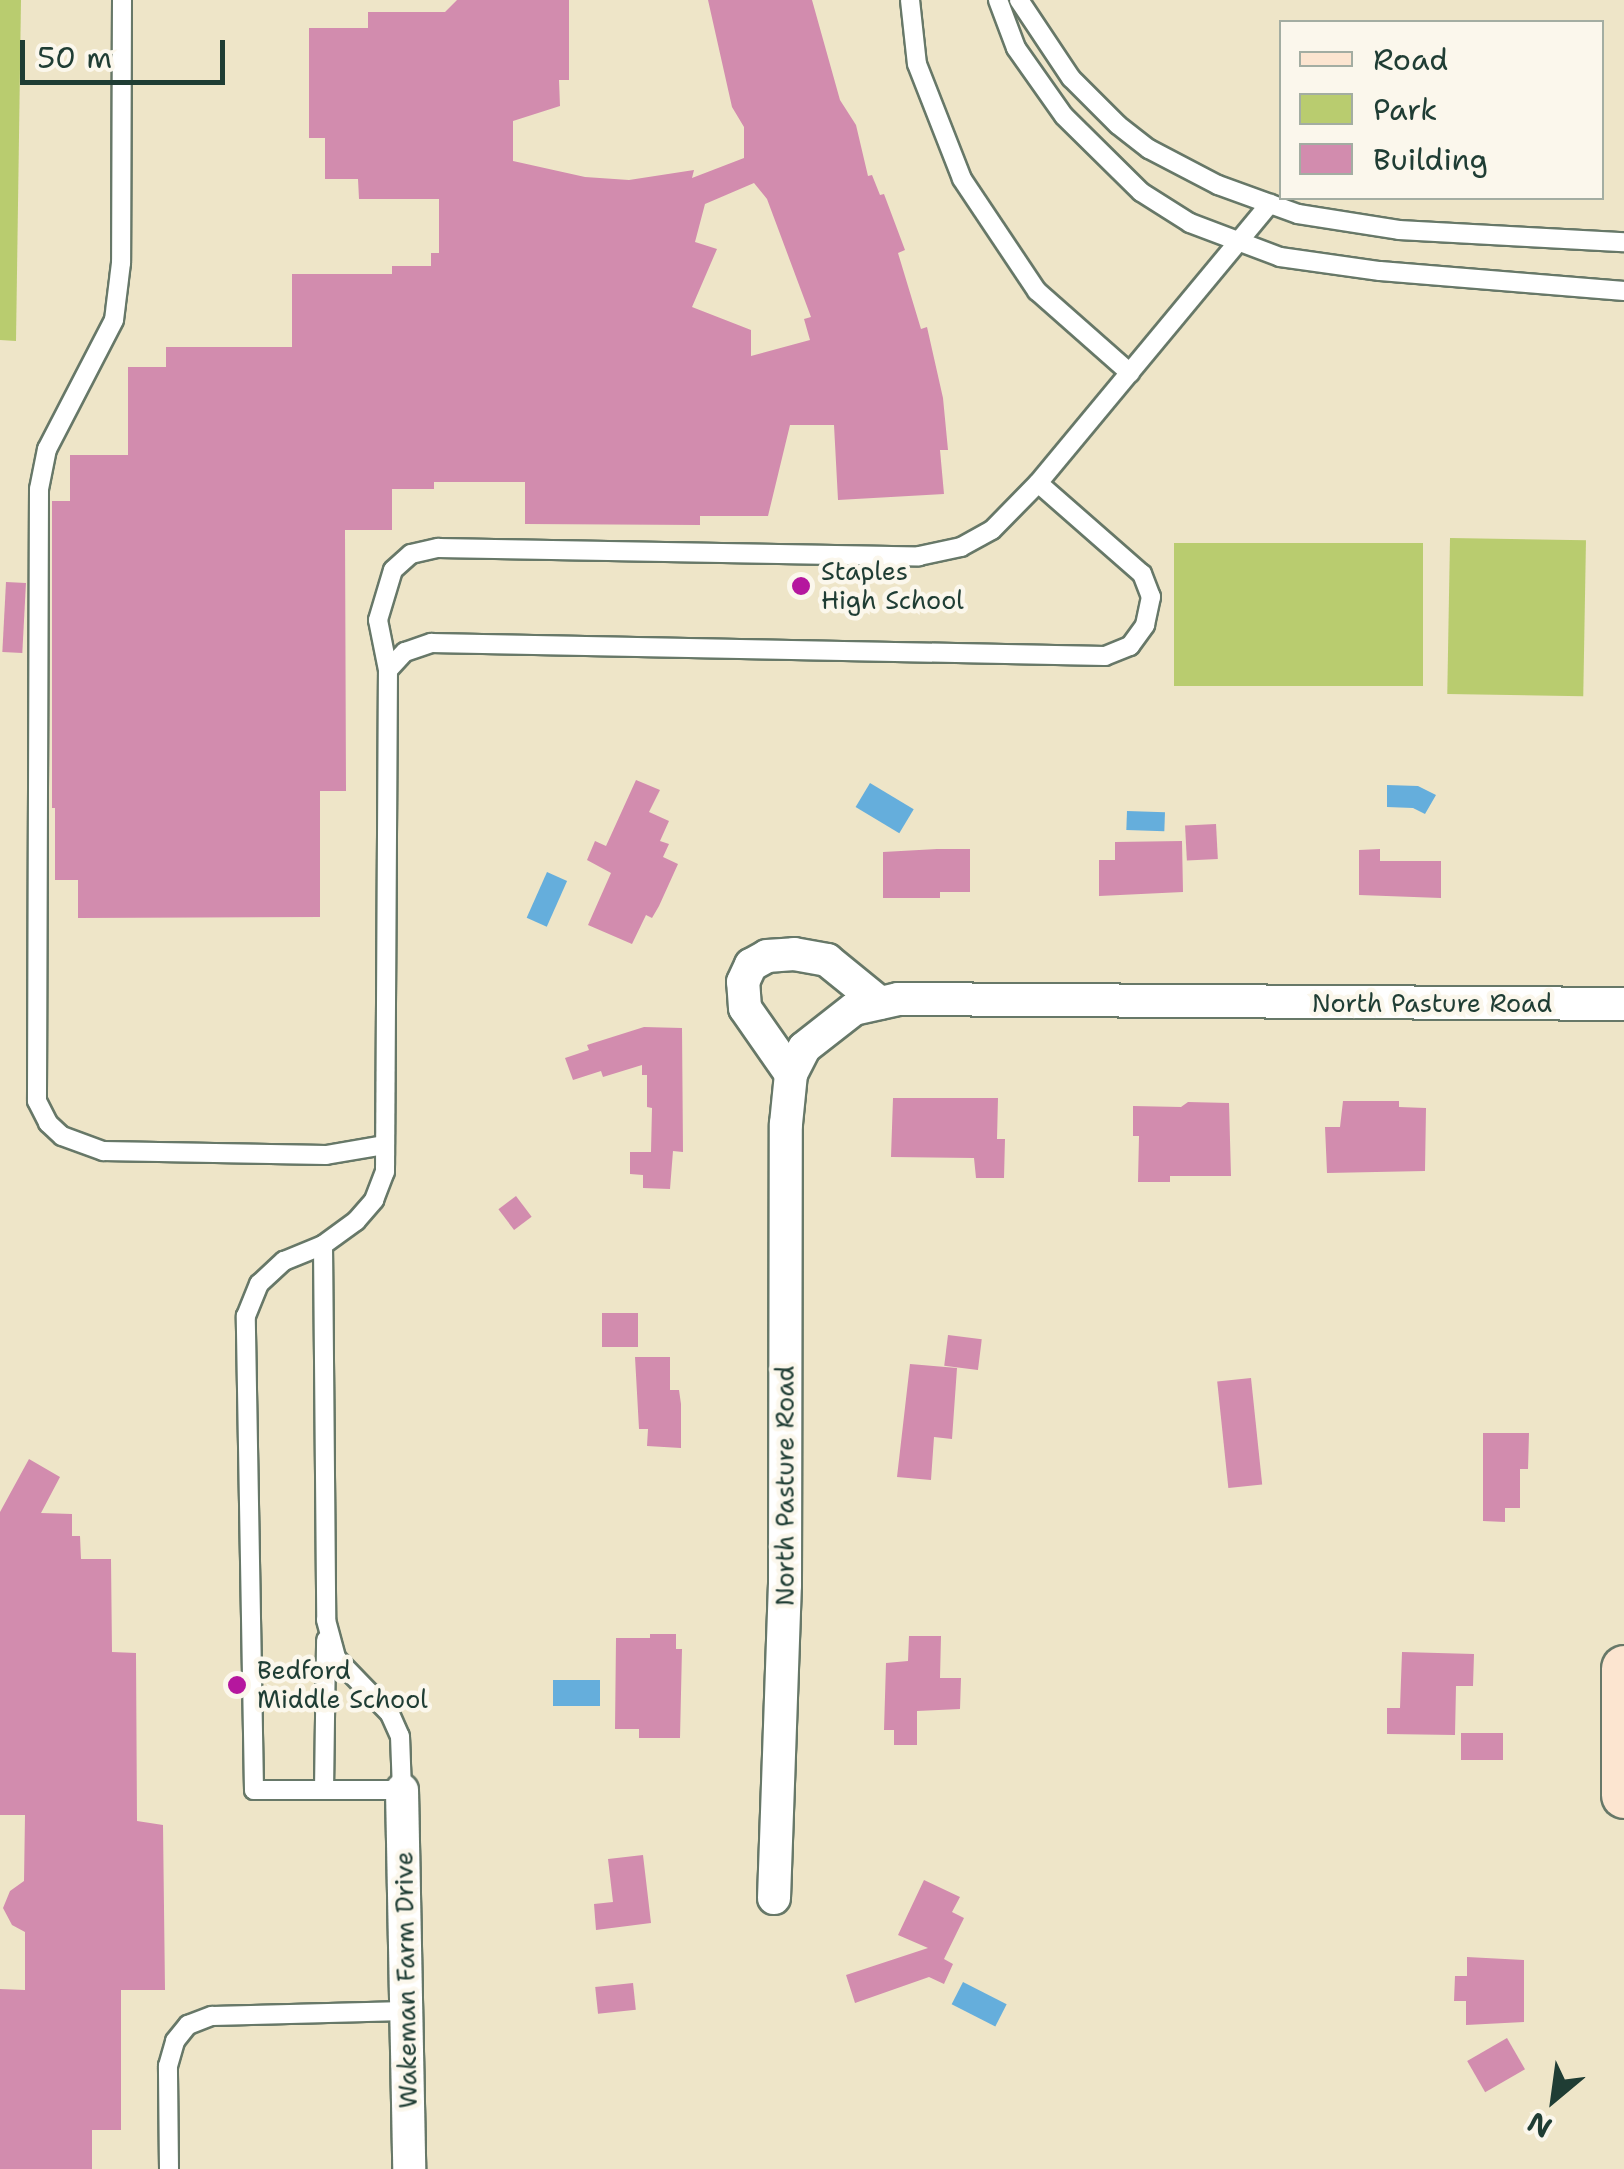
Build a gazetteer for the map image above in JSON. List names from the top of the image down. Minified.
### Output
{"streets":{"street":["North Pasture Road","Wakeman Farm Drive"]},"places":["Staples High School","Bedford Middle School"],"legend":["Road","Park","Building"],"scale_bar":"50 m","north":"bottom left"}
